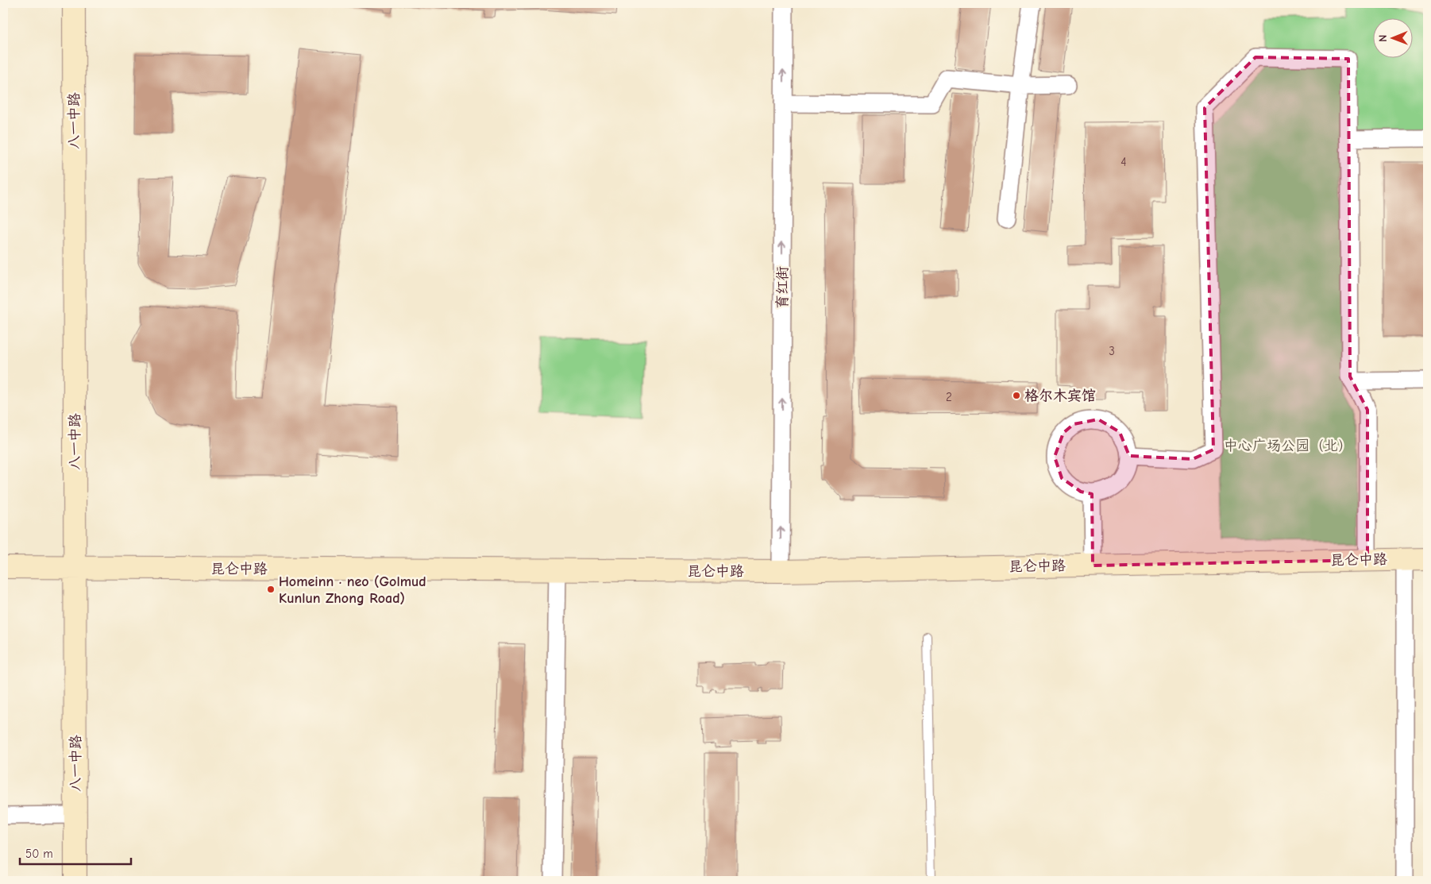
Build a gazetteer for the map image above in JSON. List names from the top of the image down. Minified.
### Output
{"streets":{"main road":["八一中路","昆仑中路"],"street":["育红街"]},"crossings":[["八一中路","昆仑中路"],["育红街","昆仑中路"]],"one_way":["育红街"],"parks":["中心广场公园（北）"],"places":["格尔木宾馆","Homeinn · neo (Golmud Kunlun Zhong Road)"],"house_numbers":["4","3","2"],"scale_bar":"50 m","north":"left"}
